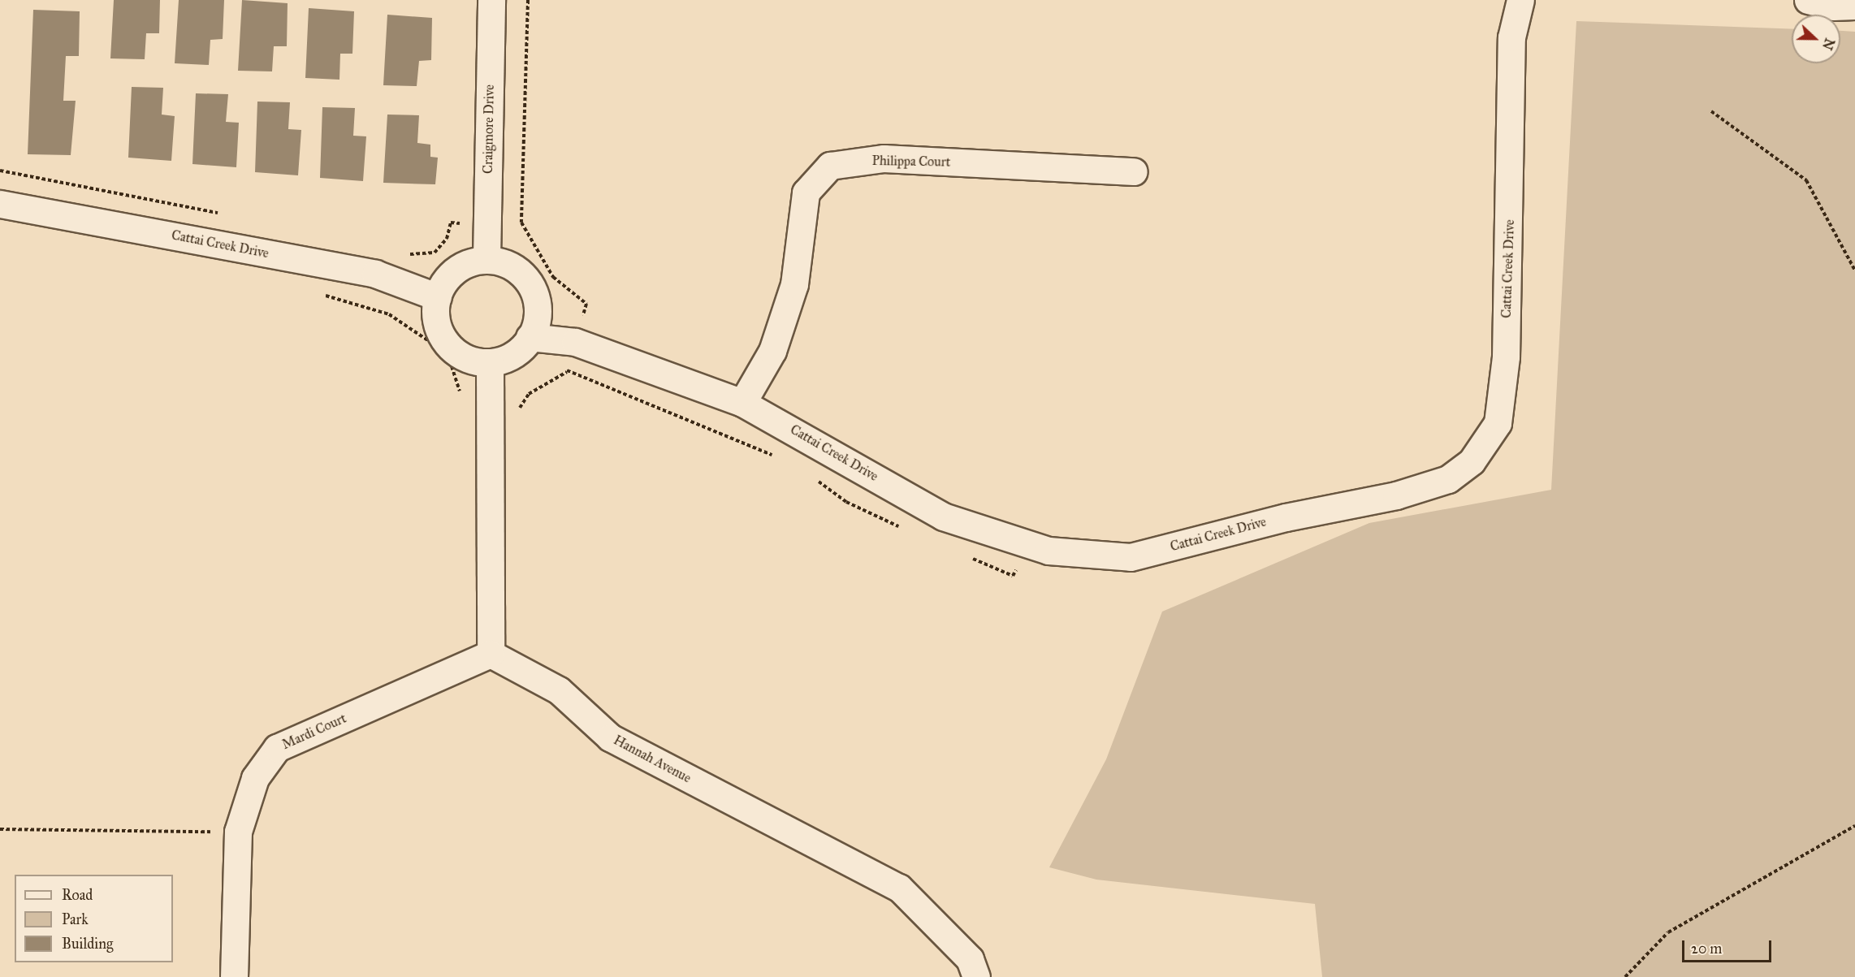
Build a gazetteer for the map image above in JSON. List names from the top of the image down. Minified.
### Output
{"streets":{"street":["Craigmore Drive","Philippa Court","Cattai Creek Drive","Mardi Court","Hannah Avenue"]},"crossings":[["Craigmore Drive","Cattai Creek Drive"],["Philippa Court","Cattai Creek Drive"],["Mardi Court","Hannah Avenue"]],"legend":["Road","Park","Building"],"scale_bar":"20 m","north":"right"}
